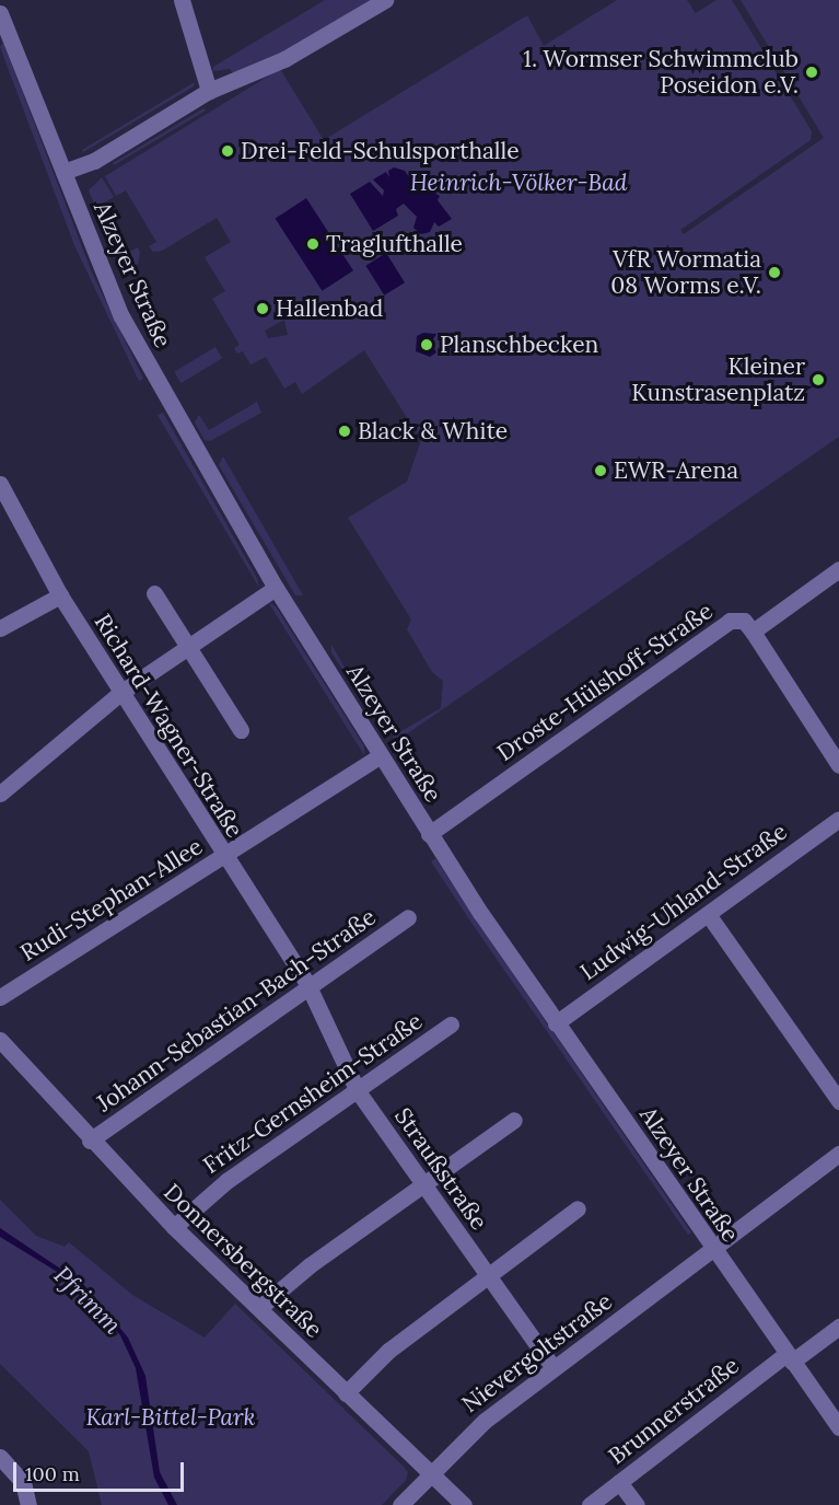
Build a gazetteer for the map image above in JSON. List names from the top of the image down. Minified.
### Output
{"streets":{"street":["Alzeyer Straße","Droste-Hülshoff-Straße","Richard-Wagner-Straße","Rudi-Stephan-Allee","Ludwig-Uhland-Straße","Johann-Sebastian-Bach-Straße","Fritz-Gernsheim-Straße","Straußstraße","Donnersbergstraße","Nievergoltstraße","Brunnerstraße"]},"crossings":[["Alzeyer Straße","Droste-Hülshoff-Straße"],["Alzeyer Straße","Rudi-Stephan-Allee"],["Alzeyer Straße","Ludwig-Uhland-Straße"],["Alzeyer Straße","Nievergoltstraße"],["Alzeyer Straße","Brunnerstraße"],["Richard-Wagner-Straße","Rudi-Stephan-Allee"],["Richard-Wagner-Straße","Johann-Sebastian-Bach-Straße"],["Richard-Wagner-Straße","Straußstraße"],["Johann-Sebastian-Bach-Straße","Straußstraße"],["Johann-Sebastian-Bach-Straße","Donnersbergstraße"],["Fritz-Gernsheim-Straße","Straußstraße"],["Fritz-Gernsheim-Straße","Donnersbergstraße"],["Straußstraße","Nievergoltstraße"],["Donnersbergstraße","Nievergoltstraße"]],"water":["Pfrimm"],"parks":["Heinrich-Völker-Bad","Karl-Bittel-Park"],"places":["1. Wormser Schwimmclub Poseidon e.V.","Drei-Feld-Schulsporthalle","Traglufthalle","VfR Wormatia 08 Worms e.V.","Hallenbad","Planschbecken","Kleiner Kunstrasenplatz","Black & White","EWR-Arena"],"scale_bar":"100 m"}
